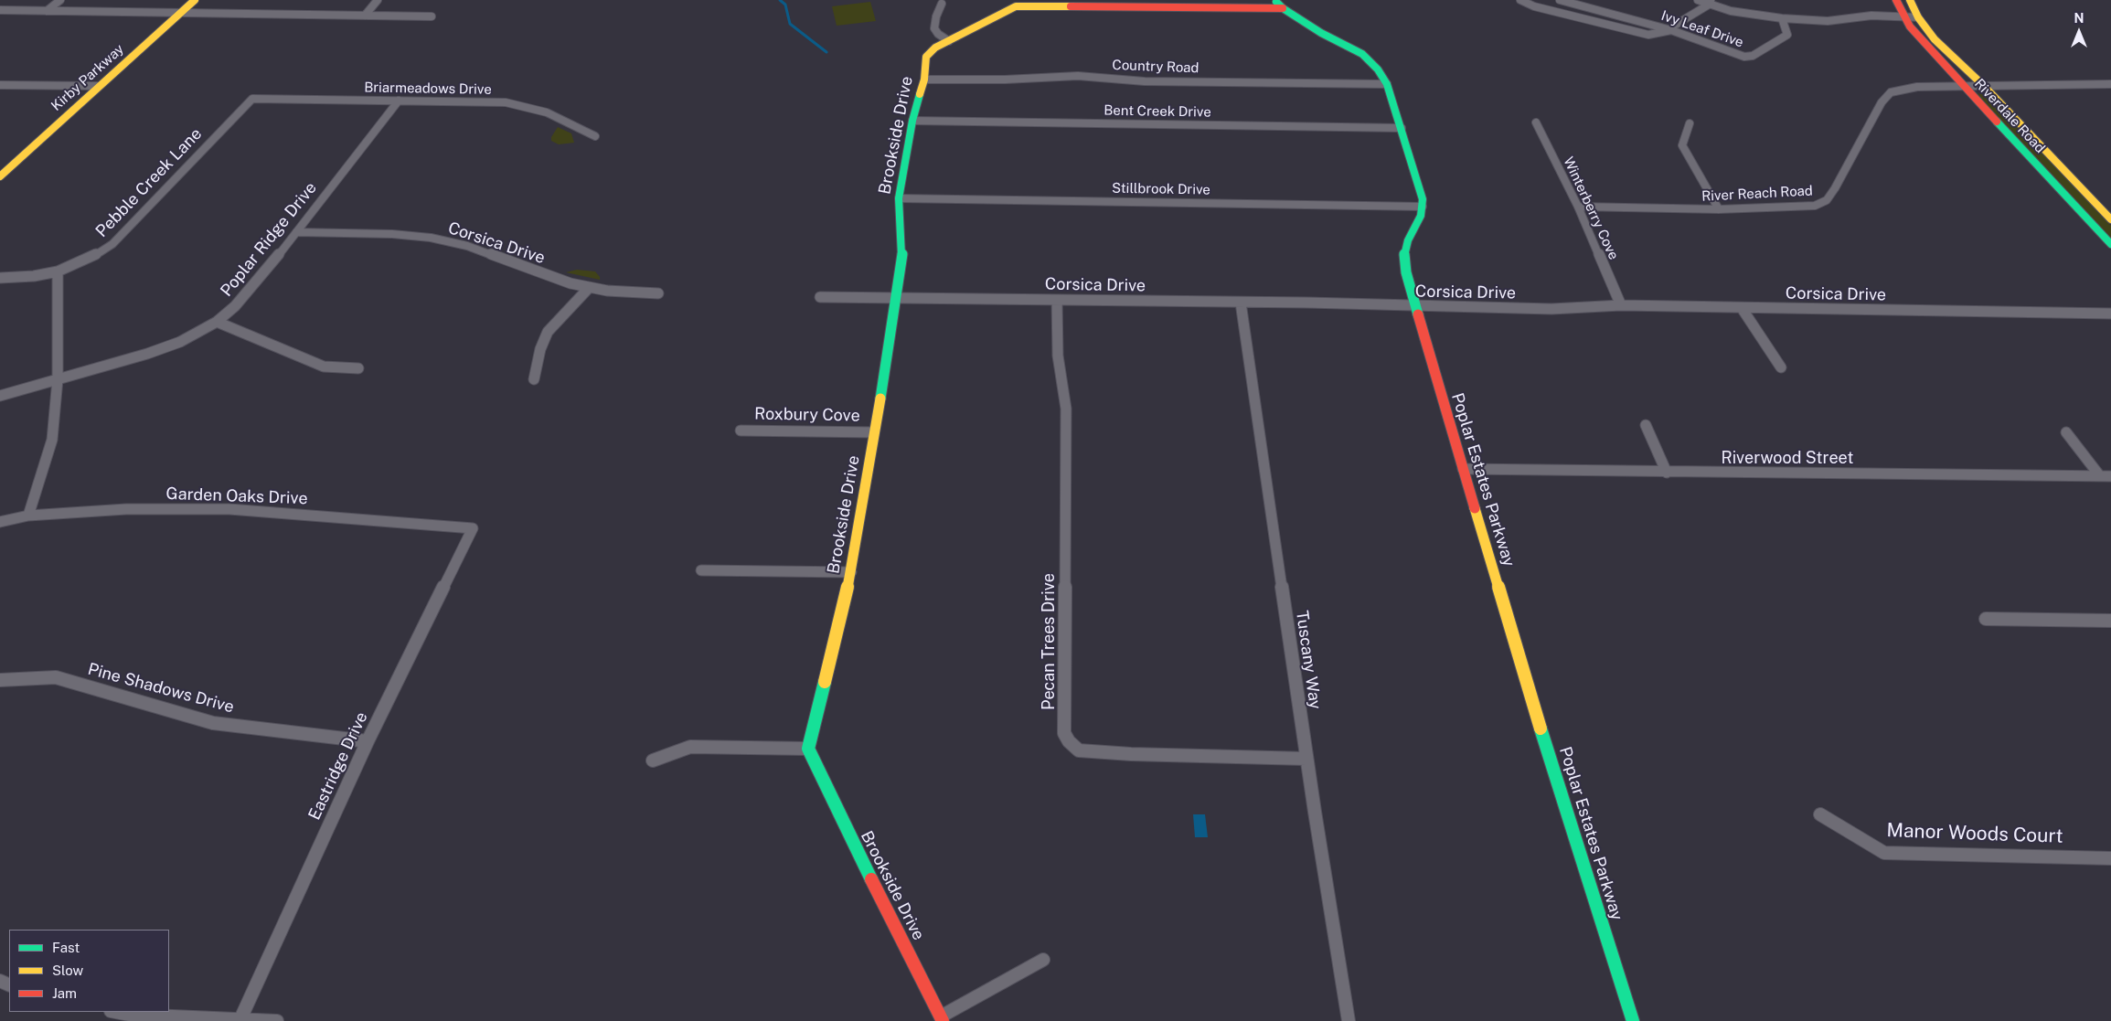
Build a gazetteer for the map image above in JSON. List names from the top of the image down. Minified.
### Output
{"streets":{"street":["Ivy Leaf Drive","Country Road","Kirby Parkway","Briarmeadows Drive","Bent Creek Drive","Riverdale Road","Brookside Drive","Pebble Creek Lane","Stillbrook Drive","River Reach Road","Winterberry Cove","Poplar Ridge Drive","Corsica Drive","Roxbury Cove","Riverwood Street","Poplar Estates Parkway","Garden Oaks Drive","Pecan Trees Drive","Tuscany Way","Pine Shadows Drive","Eastridge Drive","Manor Woods Court"]},"crossings":[["Country Road","Brookside Drive"],["Briarmeadows Drive","Pebble Creek Lane"],["Briarmeadows Drive","Poplar Ridge Drive"],["Bent Creek Drive","Brookside Drive"],["Riverdale Road","River Reach Road"],["Brookside Drive","Stillbrook Drive"],["Brookside Drive","Corsica Drive"],["Brookside Drive","Roxbury Cove"],["Stillbrook Drive","Poplar Estates Parkway"],["River Reach Road","Winterberry Cove"],["Winterberry Cove","Corsica Drive"],["Poplar Ridge Drive","Corsica Drive"],["Corsica Drive","Poplar Estates Parkway"],["Corsica Drive","Pecan Trees Drive"],["Corsica Drive","Tuscany Way"],["Riverwood Street","Poplar Estates Parkway"],["Garden Oaks Drive","Eastridge Drive"],["Pecan Trees Drive","Tuscany Way"],["Pine Shadows Drive","Eastridge Drive"]],"legend":["Fast","Slow","Jam"],"north":"top"}
